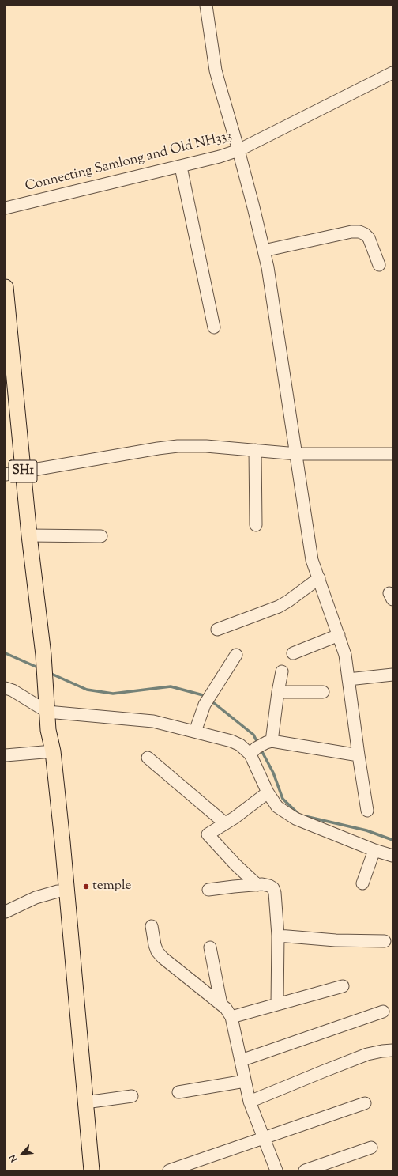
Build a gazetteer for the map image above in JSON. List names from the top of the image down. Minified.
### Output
{"streets":{"main road":["SH1"],"street":["Connecting Samlong and Old NH333"]},"places":["temple"],"north":"bottom left"}
